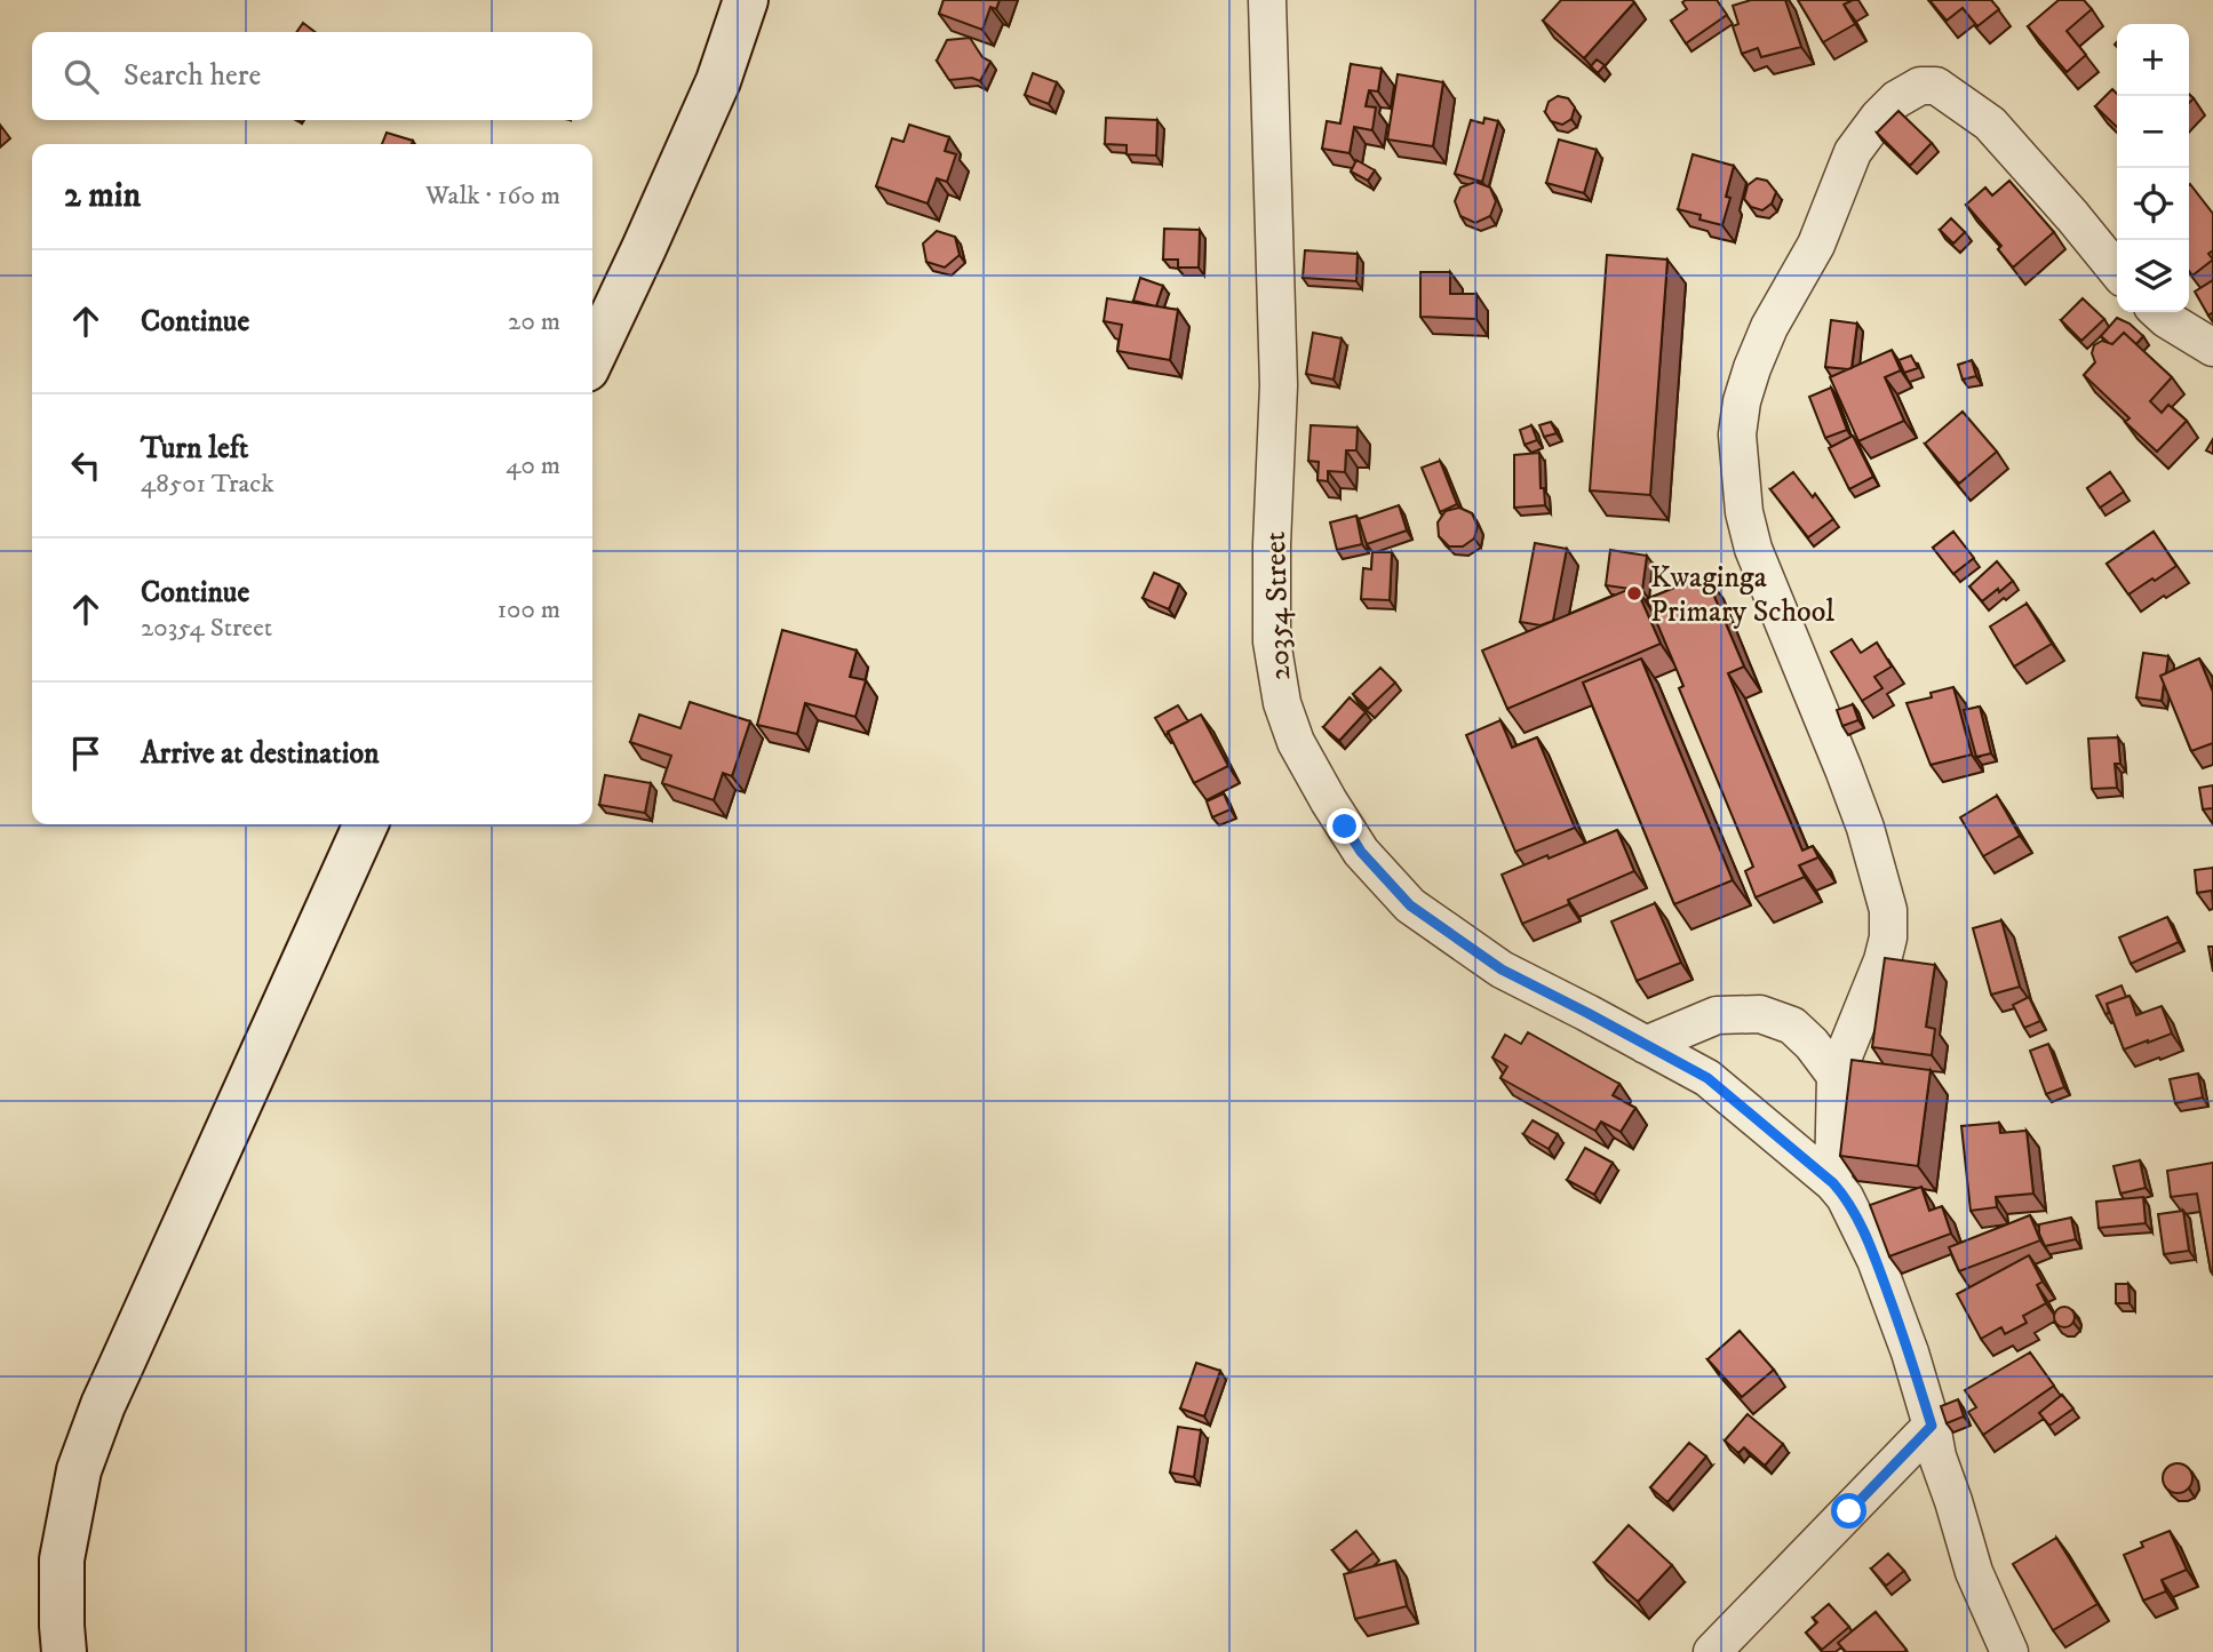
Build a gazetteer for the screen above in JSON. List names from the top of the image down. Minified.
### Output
{"streets":{"street":["20354 Street"]},"places":["Kwaginga Primary School"],"page":{"map_buttons":["+","−"],"search":"Search here","heading":["2 min","Walk · 160 m"],"list":[["Continue","20 m"],["Turn left","48501 Track","40 m"],["Continue","20354 Street","100 m"],"Arrive at destination"]}}
